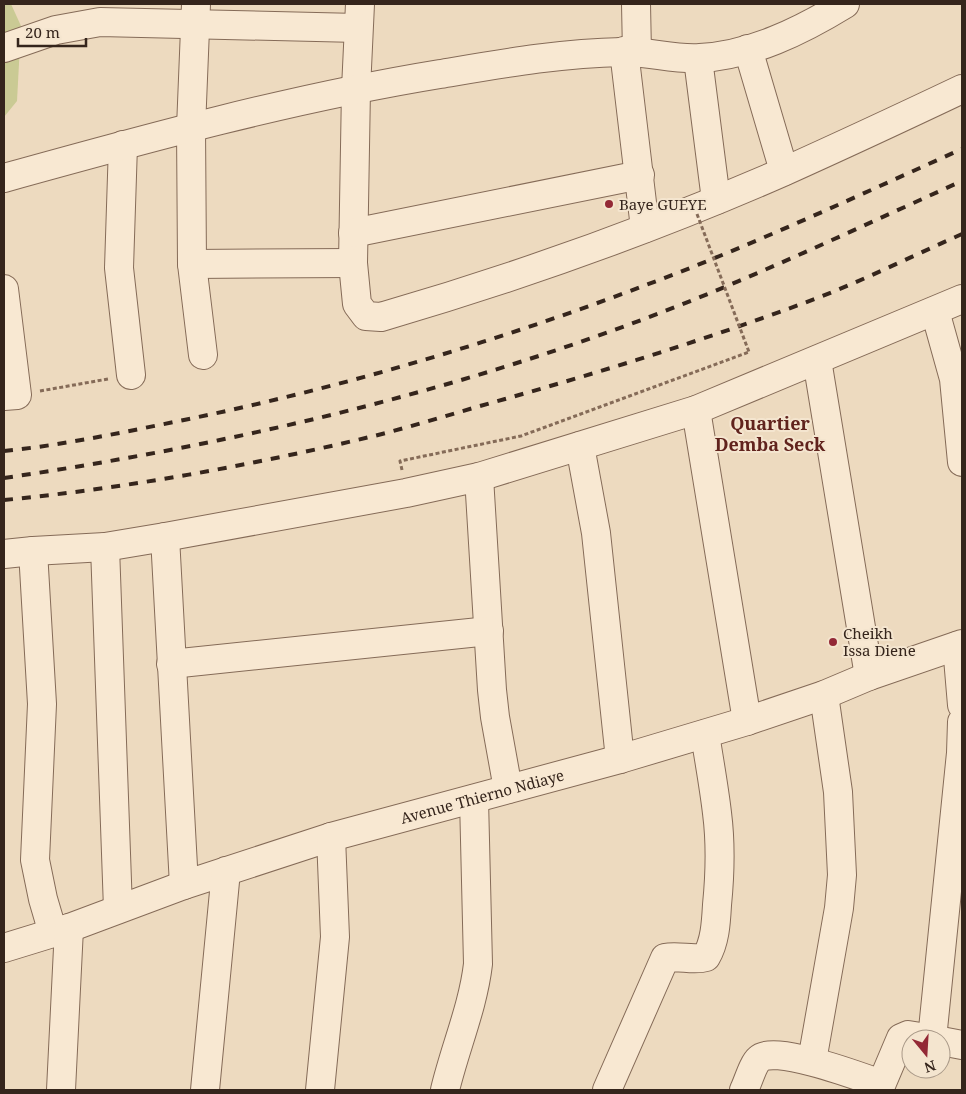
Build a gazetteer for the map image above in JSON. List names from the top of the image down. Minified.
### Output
{"streets":{"street":["Avenue Thierno Ndiaye"]},"districts":["Quartier Demba Seck"],"places":["Baye GUEYE","Cheikh Issa Diene"],"scale_bar":"20 m","north":"bottom"}
